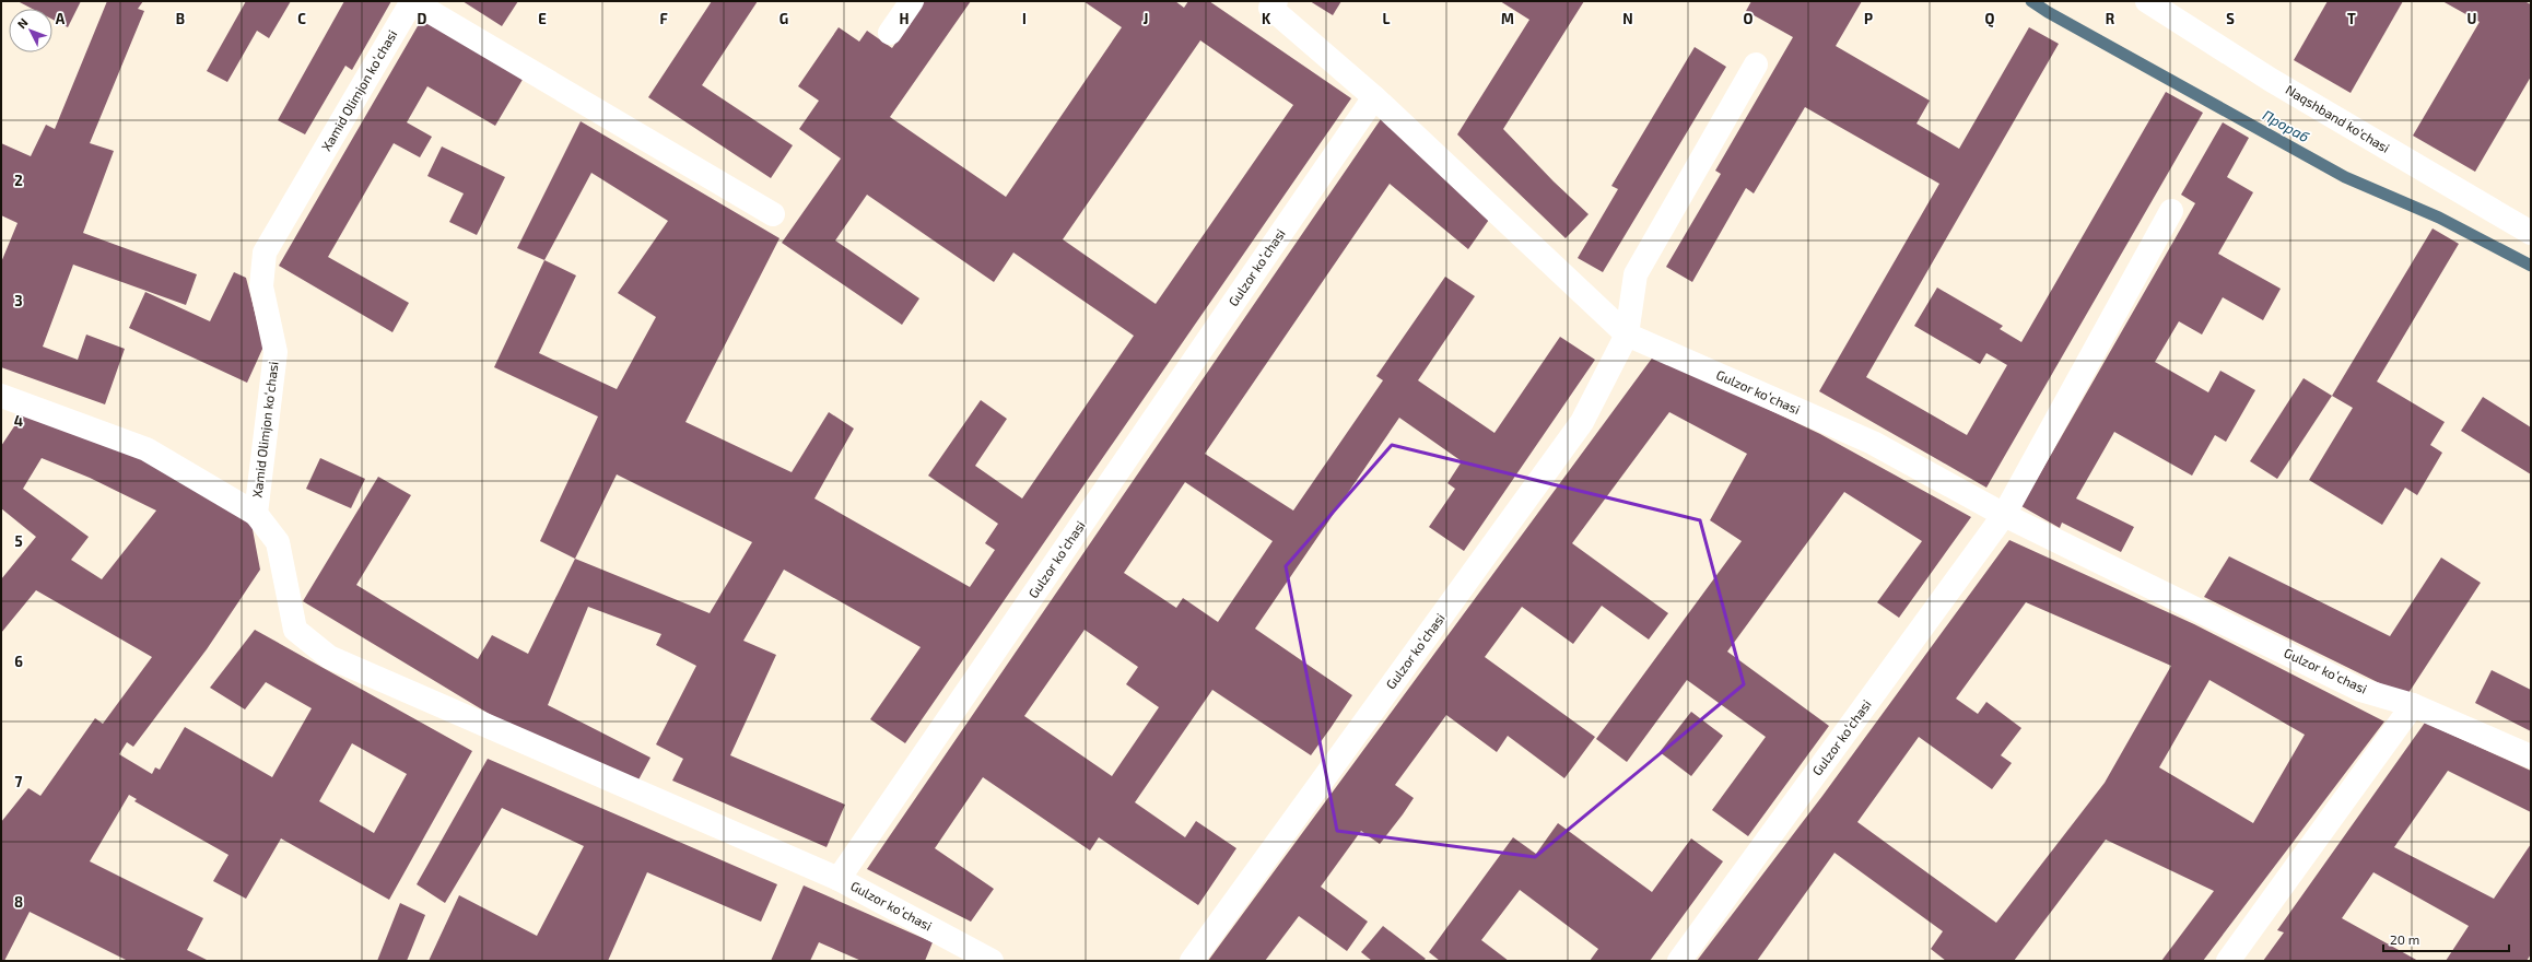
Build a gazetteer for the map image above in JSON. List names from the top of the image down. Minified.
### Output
{"streets":{"street":["Xamid Olimjon koʻchasi","Naqshband ko'chasi","Gulzor koʻchasi"]},"water":["Прораб"],"scale_bar":"20 m","north":"top left","grid":{"columns":["A","B","C","D","E","F","G","H","I","J","K","L","M","N","O","P","Q","R","S","T","U"],"rows":["2","3","4","5","6","7","8"]}}
